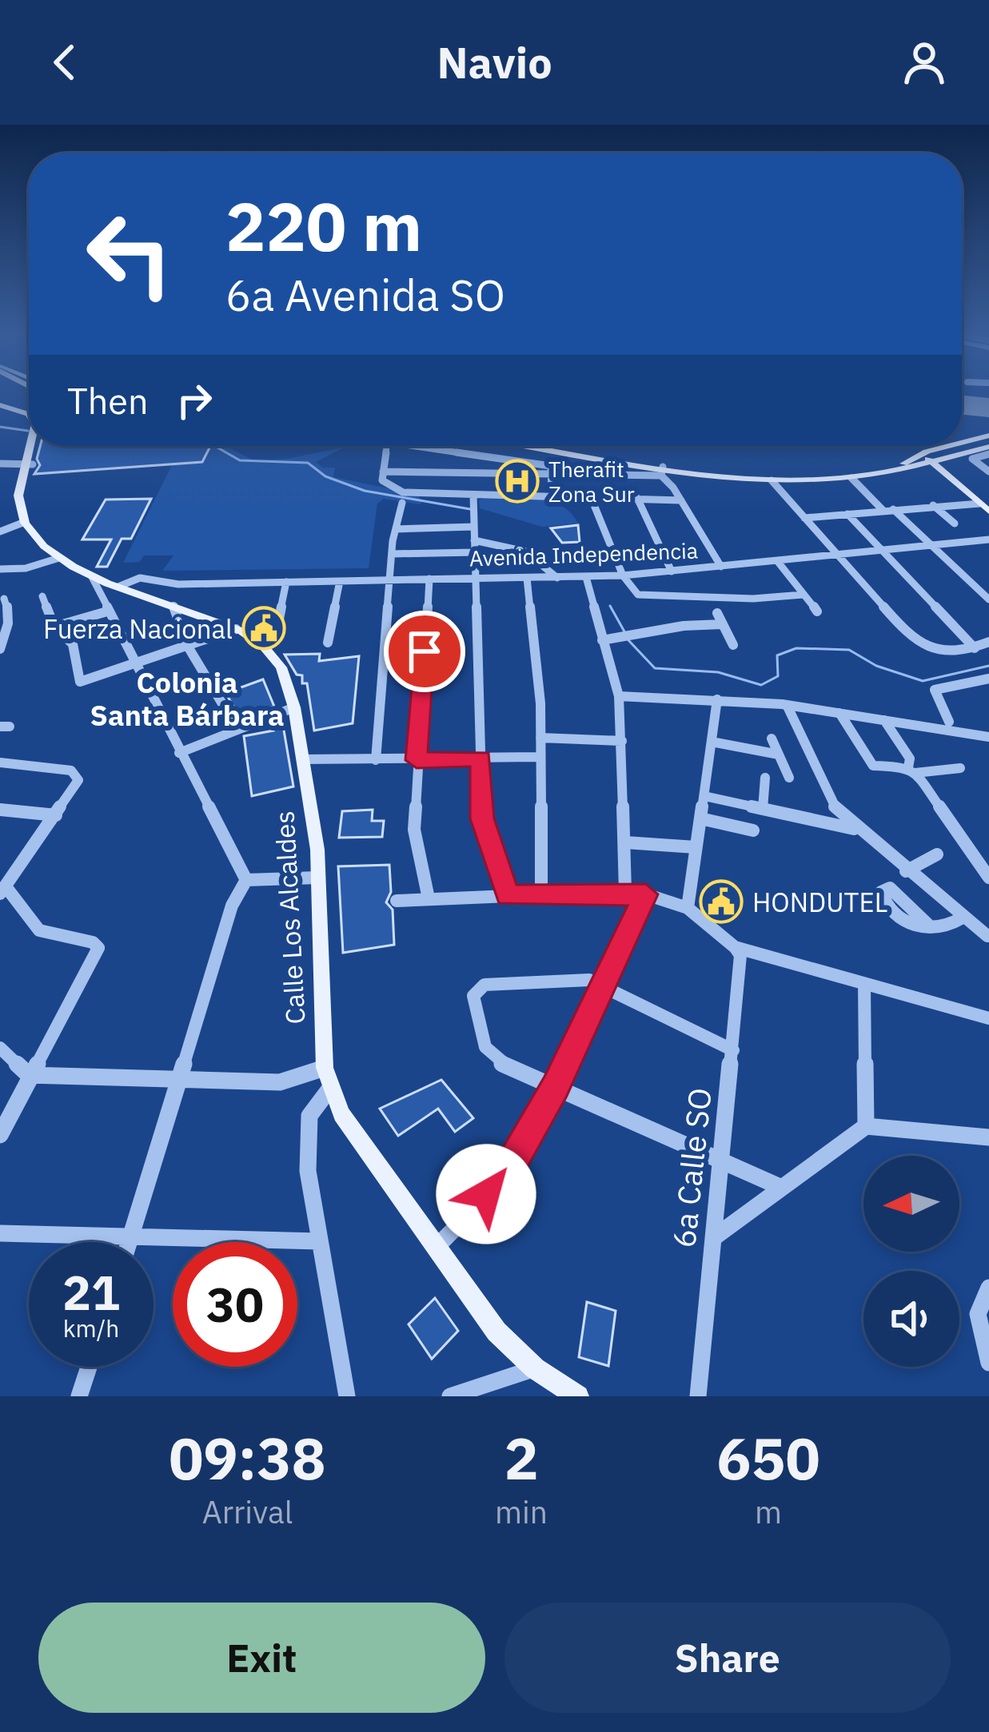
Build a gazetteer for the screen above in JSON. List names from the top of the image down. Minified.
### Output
{"streets":{"main road":["Calle Los Alcaldes"],"street":["Avenida Independencia","6a Calle SO"]},"crossings":[["Avenida Independencia","Calle Los Alcaldes"]],"districts":["Colonia Santa Bárbara"],"places":{"hospital":["Therafit Zona Sur"],"public building":["Fuerza Nacional","HONDUTEL"]},"north":"left","page":{"header":"Navio","turn":["220 m","6a Avenida SO"],"then":"Then","speed":"21 km/h","limit":"30","eta":["09:38","Arrival","2","min","650","m"],"buttons":["Exit","Share"]}}
